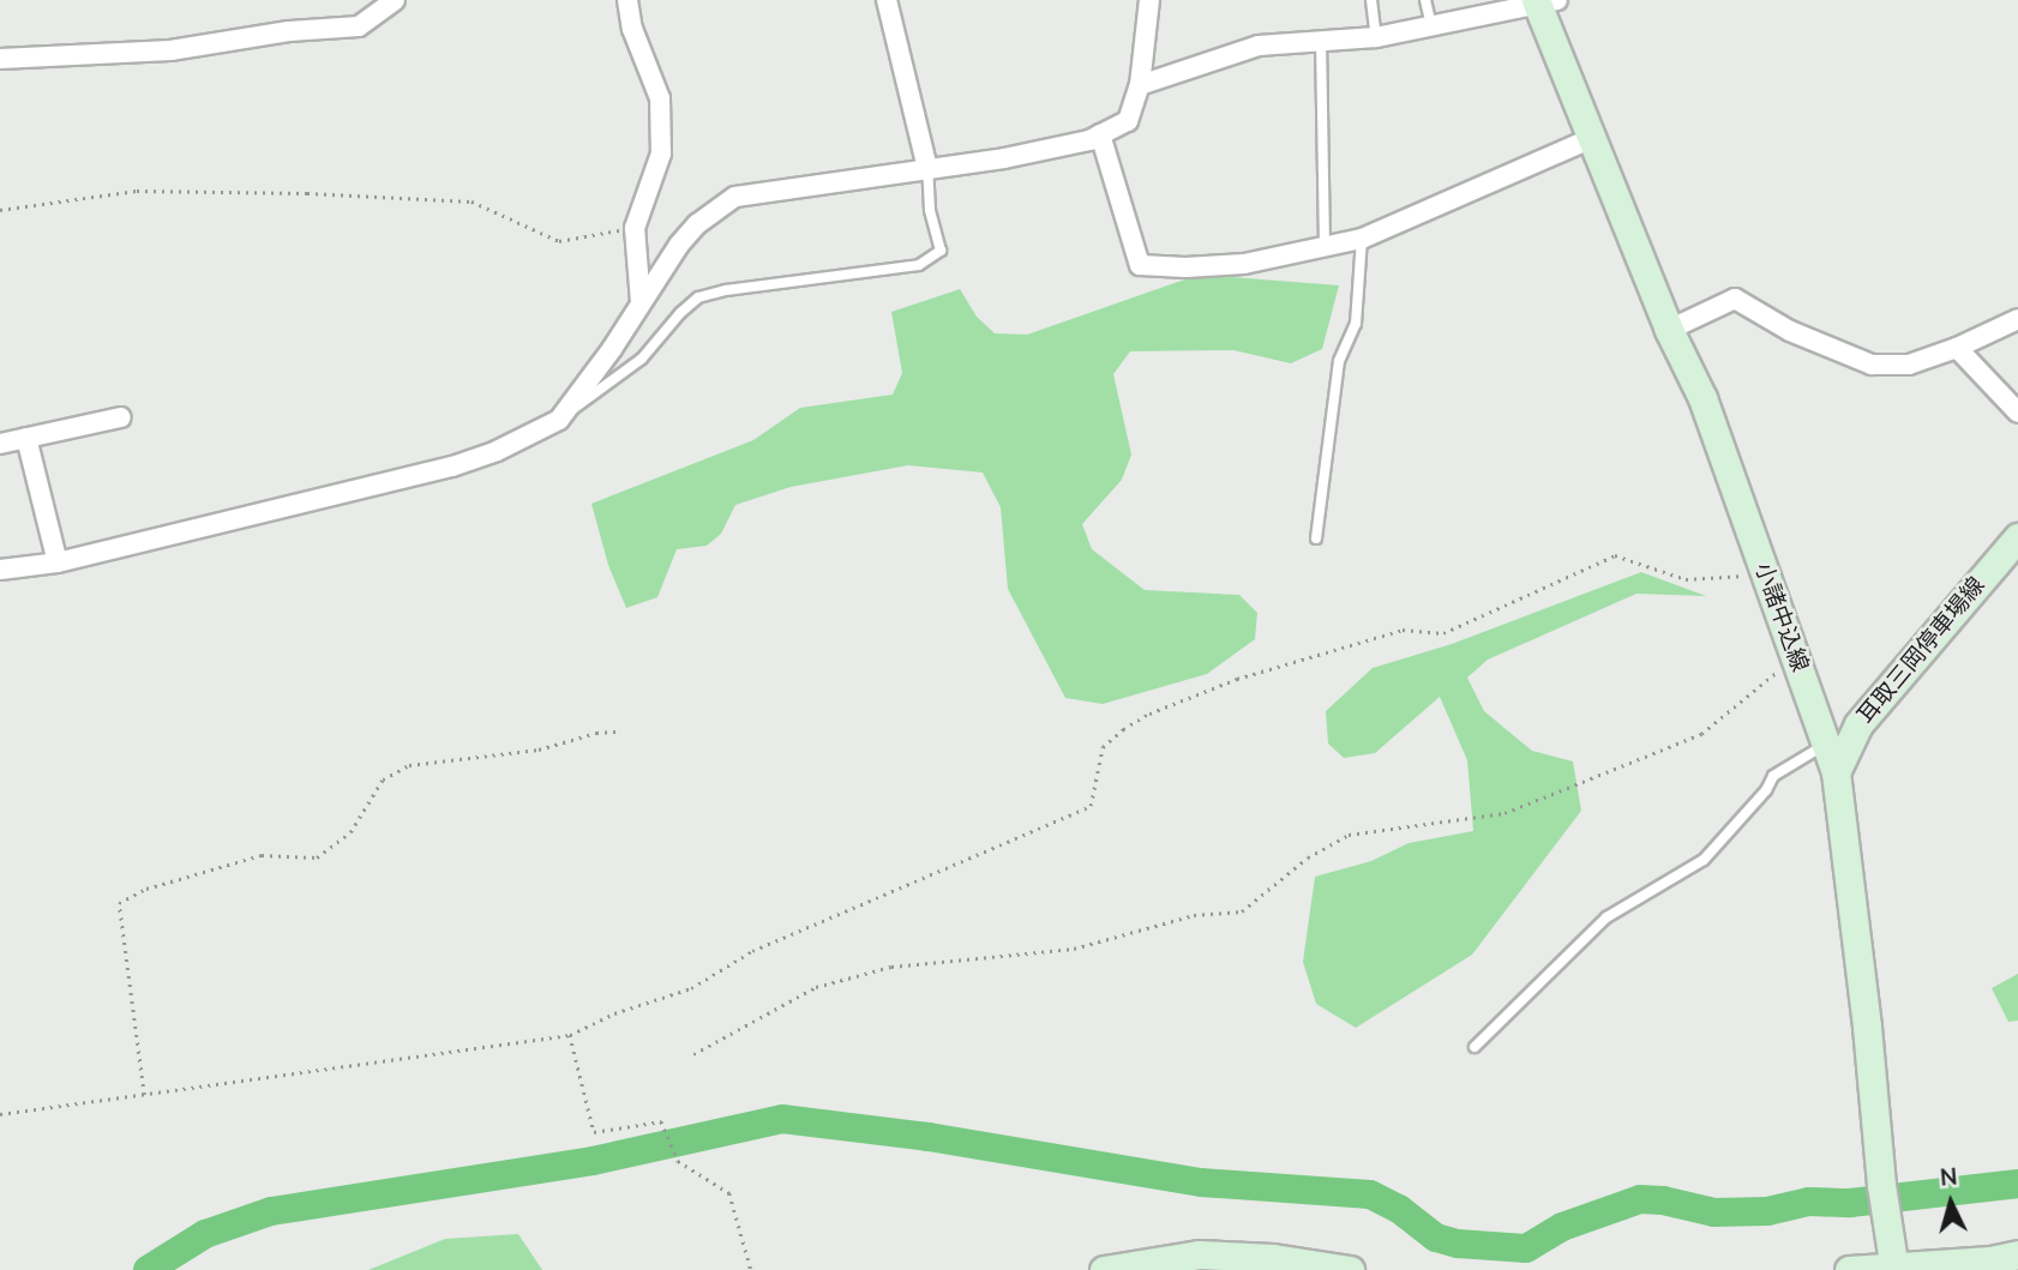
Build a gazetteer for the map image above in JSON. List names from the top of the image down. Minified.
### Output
{"streets":{"main road":["小諸中込線","耳取三岡停車場線"]},"crossings":[["小諸中込線","耳取三岡停車場線"]],"north":"top"}
